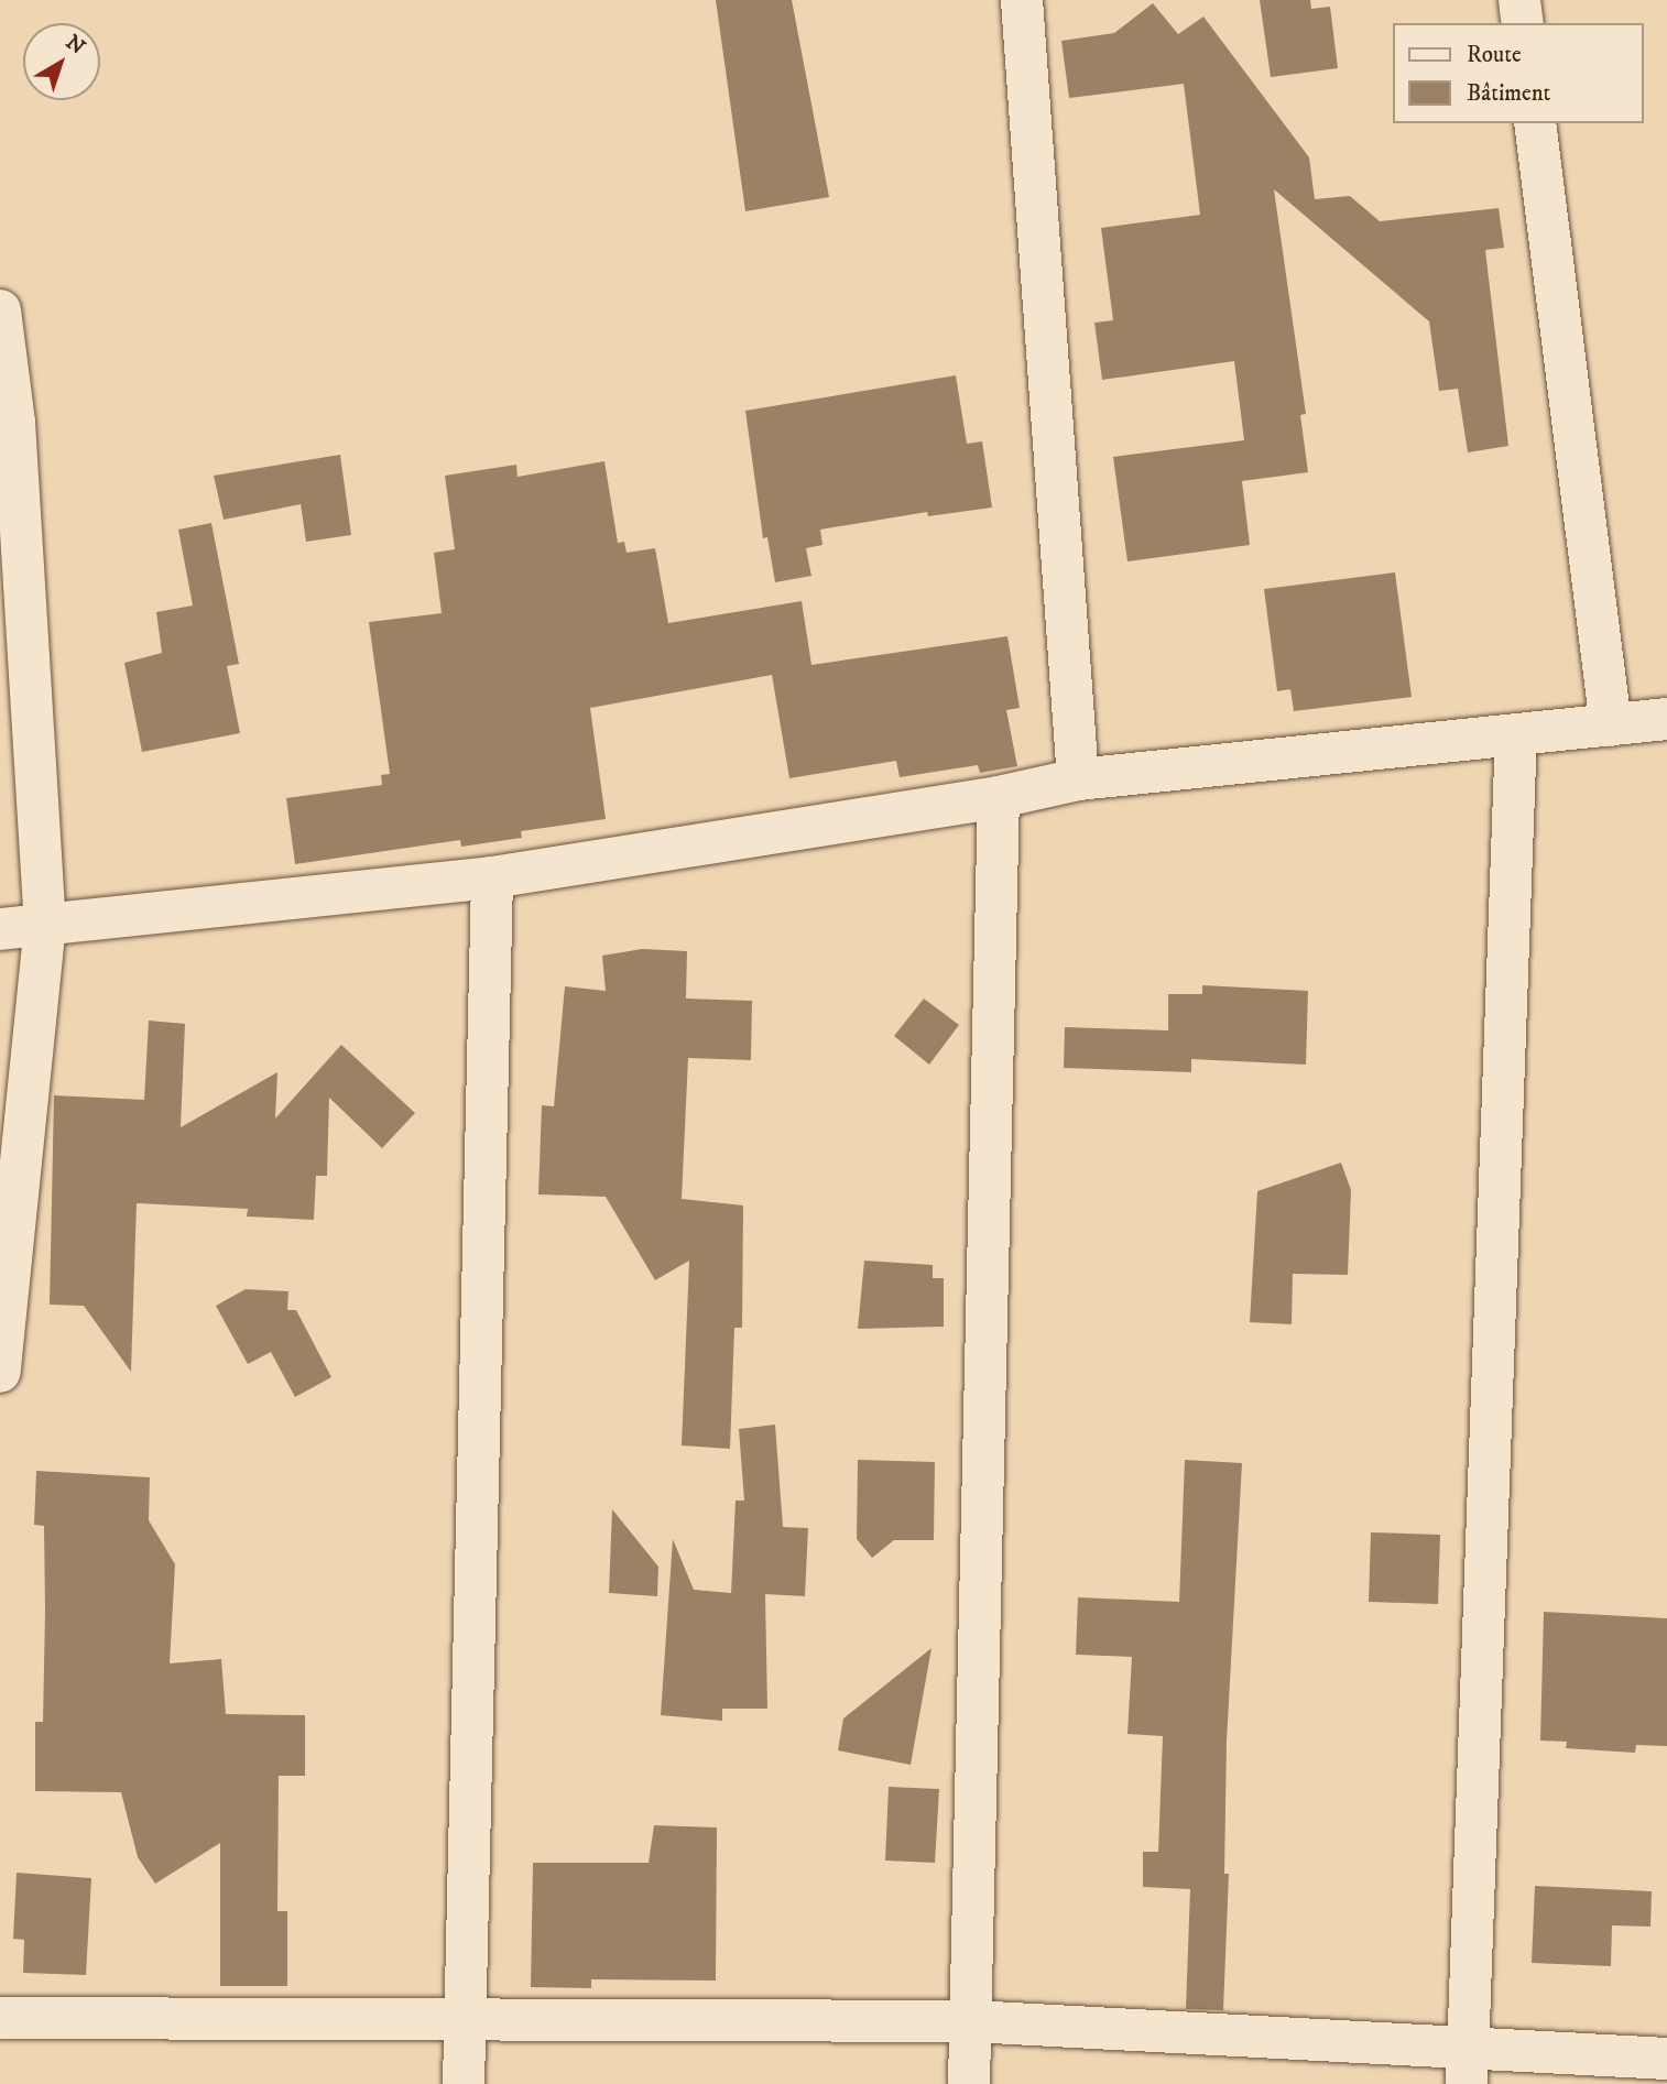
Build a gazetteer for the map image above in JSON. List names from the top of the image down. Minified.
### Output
{"legend":["Route","Bâtiment"],"north":"top right"}
